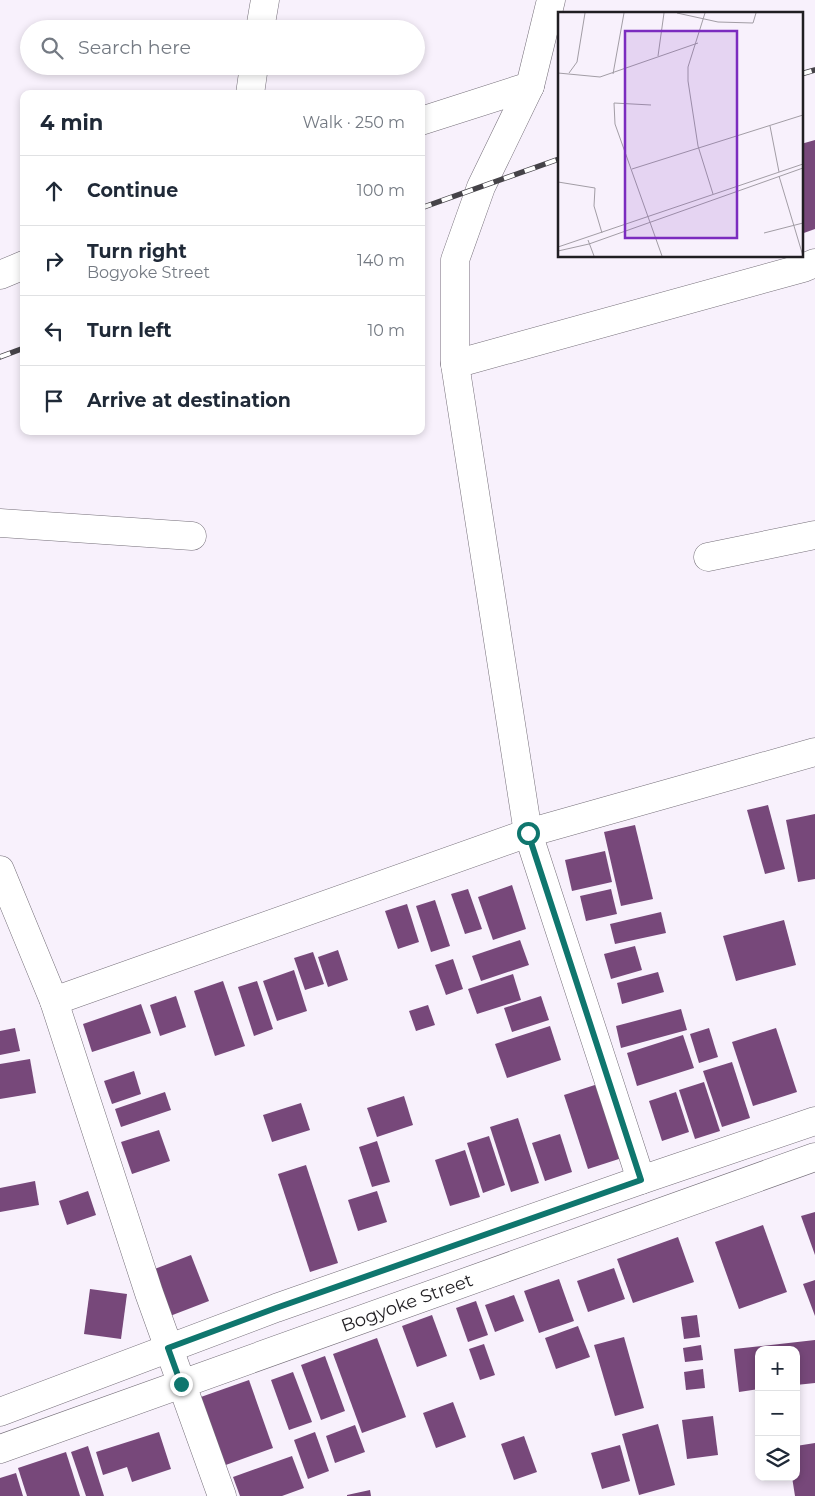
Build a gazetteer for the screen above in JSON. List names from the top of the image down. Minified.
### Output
{"streets":{"street":["Bogyoke Street"]},"page":{"search":"Search here","heading":["4 min","Walk · 250 m"],"list":[["Continue","100 m"],["Turn right","Bogyoke Street","140 m"],["Turn left","10 m"],"Arrive at destination"],"map_buttons":["+","−"]}}
